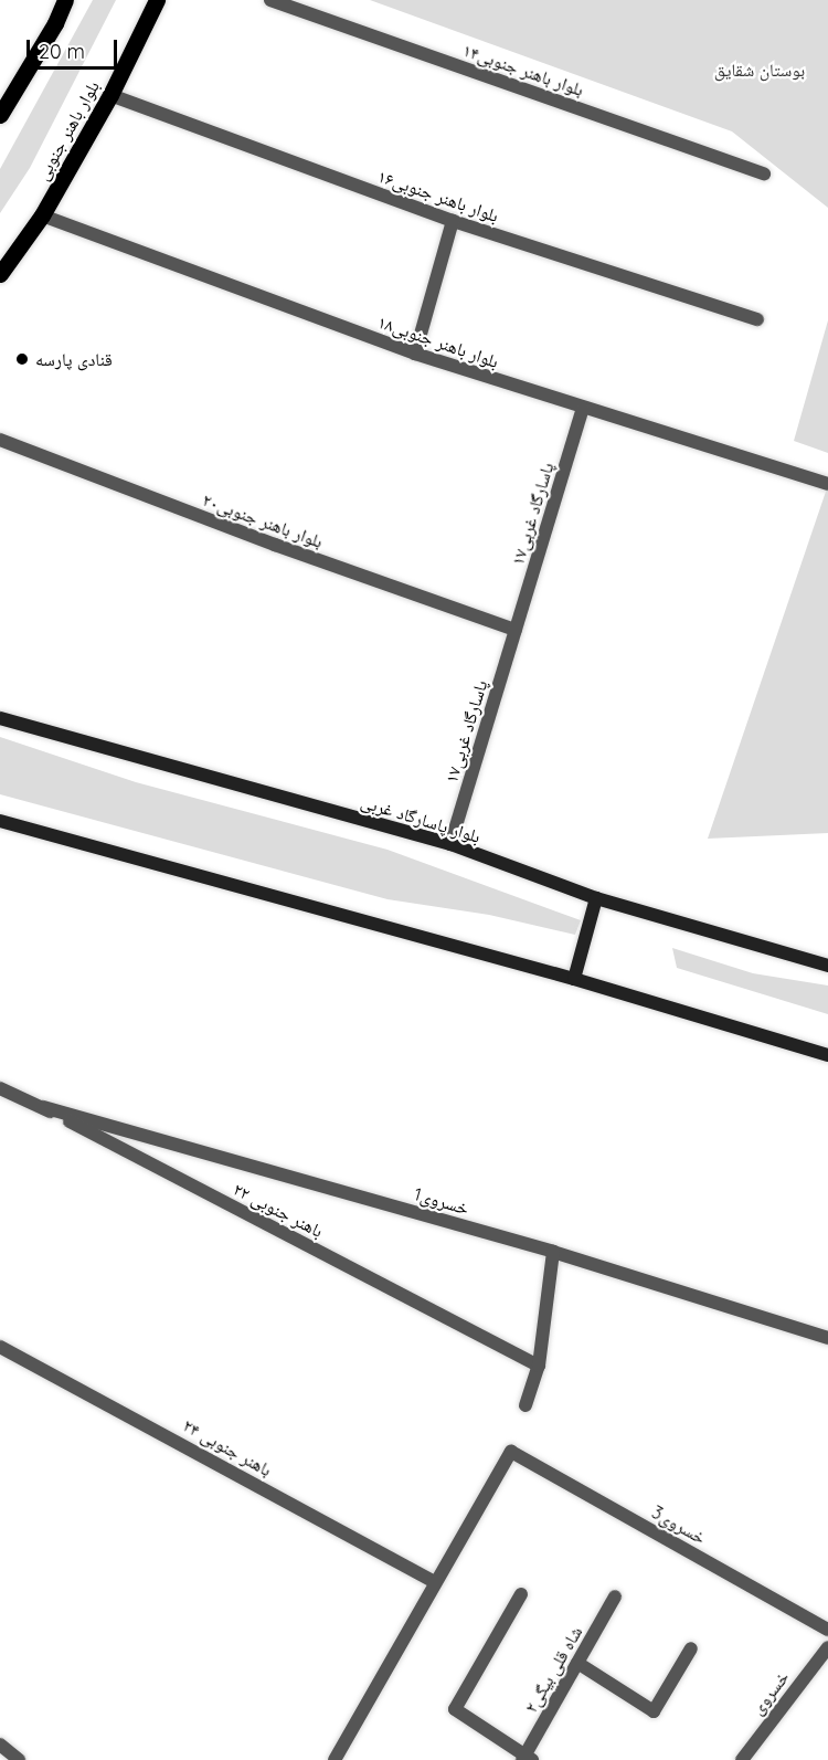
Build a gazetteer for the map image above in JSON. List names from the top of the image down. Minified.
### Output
{"streets":{"main road":["بلوار باهنر جنوبی","بلوار پاسارگاد غربی"],"street":["بلوار باهنر جنوبی۱۴","بلوار باهنر جنوبی۱۶","۱۸بلوار باهنر جنوبی","۱۷پاسارگاد غربی","بلوار باهنر جنوبی۲۰","پاسارگاد غربی۱۷","خسروى1","۲۲ باهنر جنوبی","۲۴ باهنر جنوبی","3خسروى","شاه قلی بیگی۲","خسروى"]},"crossings":[["بلوار باهنر جنوبی","بلوار باهنر جنوبی۱۶"],["بلوار باهنر جنوبی","۱۸بلوار باهنر جنوبی"],["۱۸بلوار باهنر جنوبی","۱۷پاسارگاد غربی"],["۱۷پاسارگاد غربی","بلوار باهنر جنوبی۲۰"],["۱۷پاسارگاد غربی","پاسارگاد غربی۱۷"],["بلوار باهنر جنوبی۲۰","پاسارگاد غربی۱۷"],["پاسارگاد غربی۱۷","بلوار پاسارگاد غربی"],["خسروى1","۲۲ باهنر جنوبی"],["۲۴ باهنر جنوبی","3خسروى"]],"parks":["بوستان شقایق"],"places":["قنادی پارسه"],"scale_bar":"20 m"}
